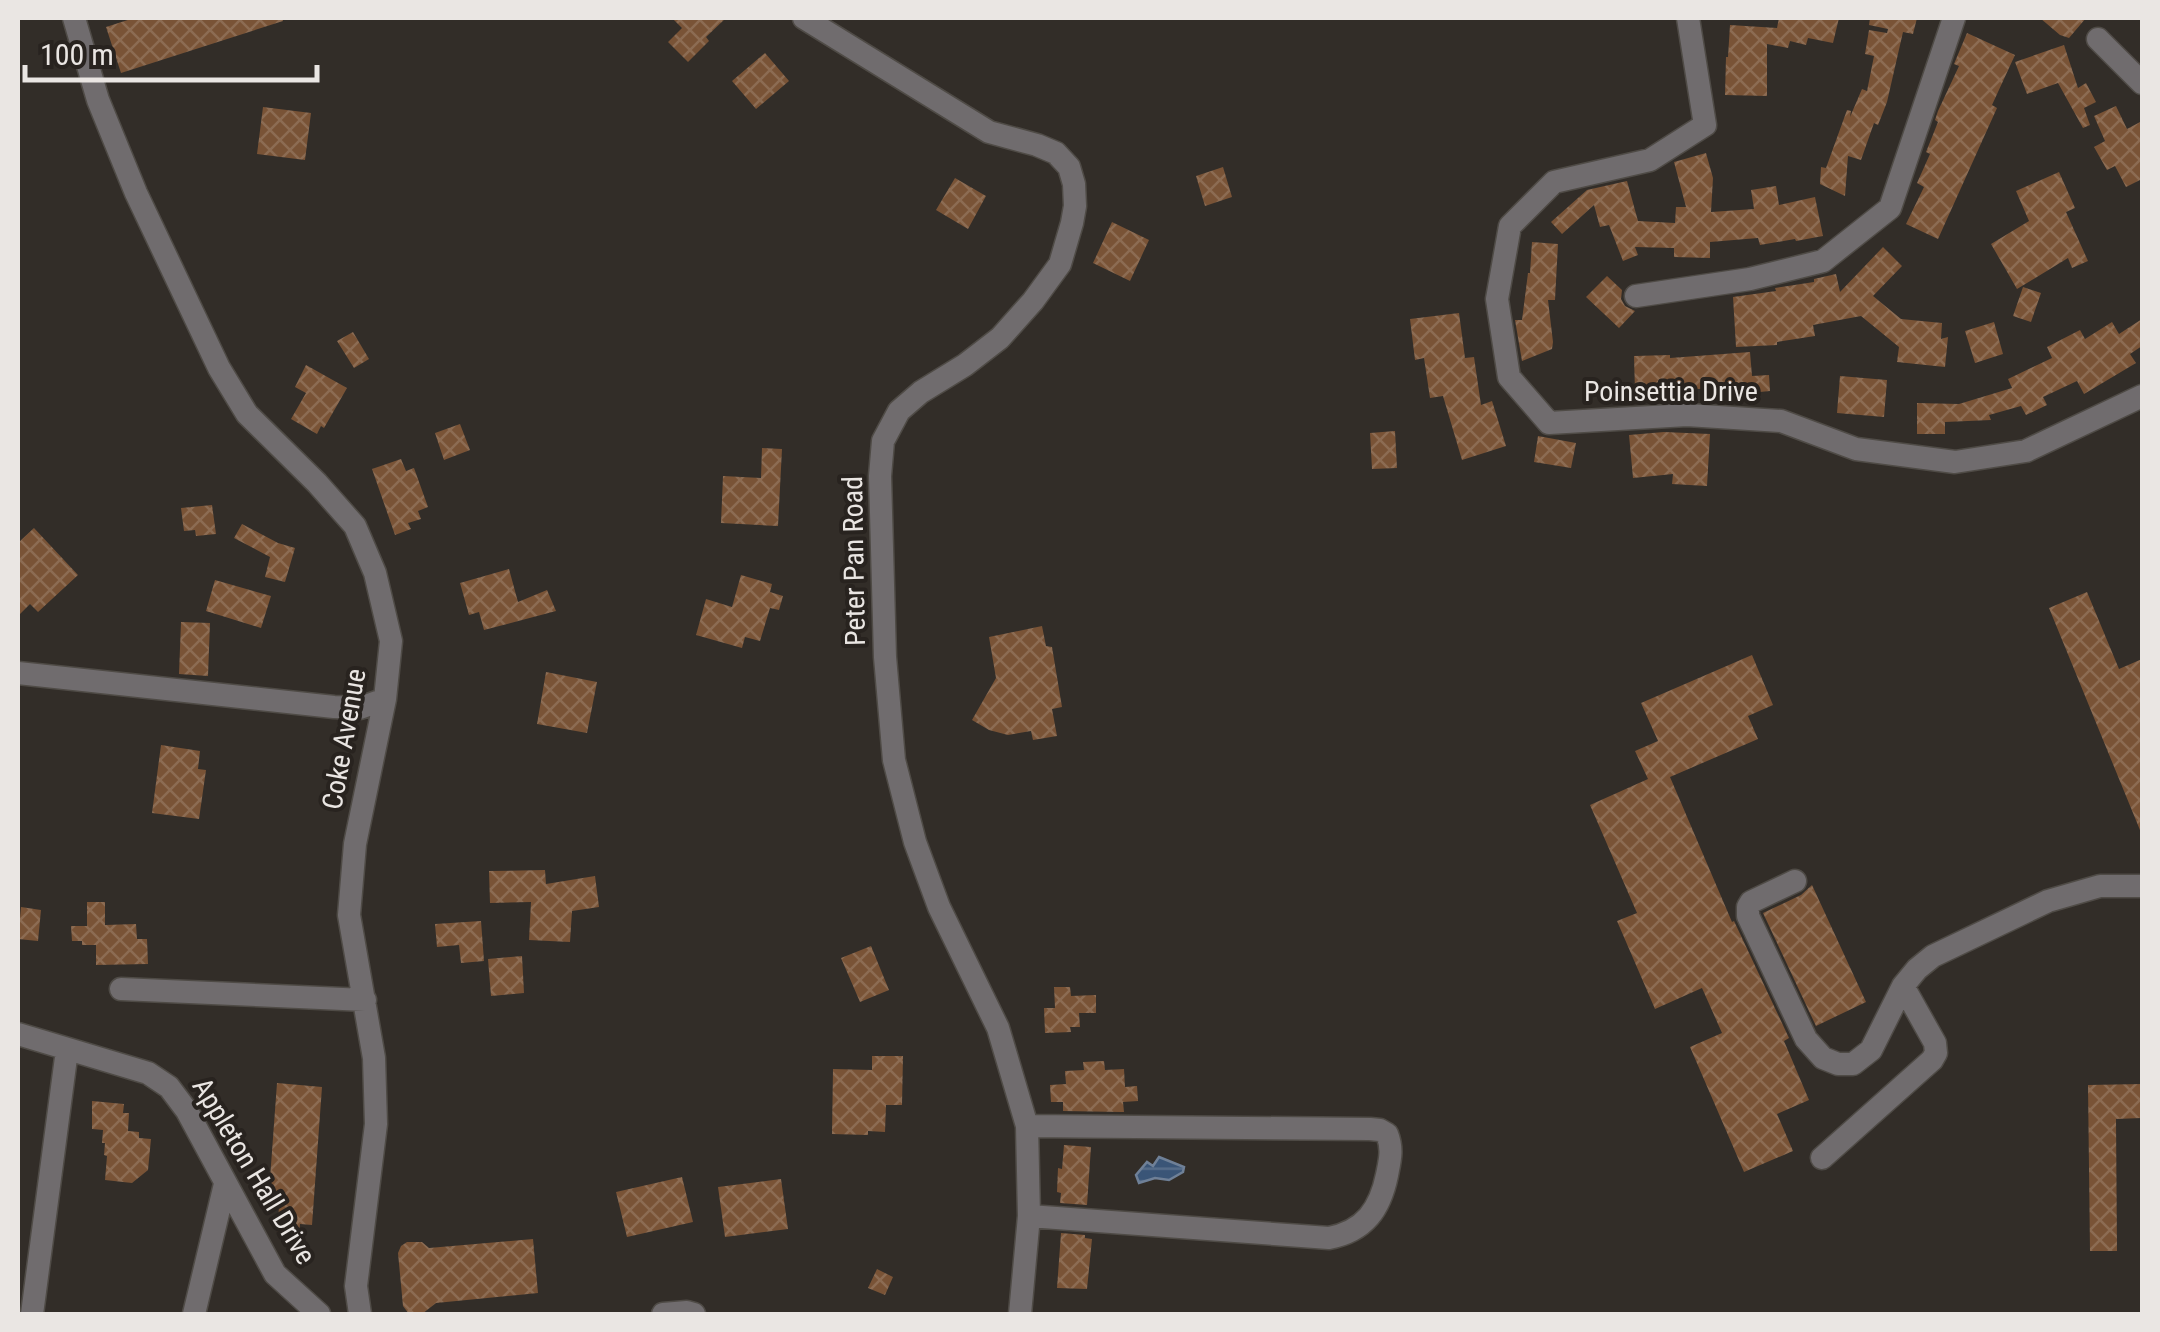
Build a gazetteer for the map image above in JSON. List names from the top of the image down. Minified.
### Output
{"streets":{"street":["Poinsettia Drive","Peter Pan Road","Coke Avenue","Appleton Hall Drive"]},"scale_bar":"100 m"}
